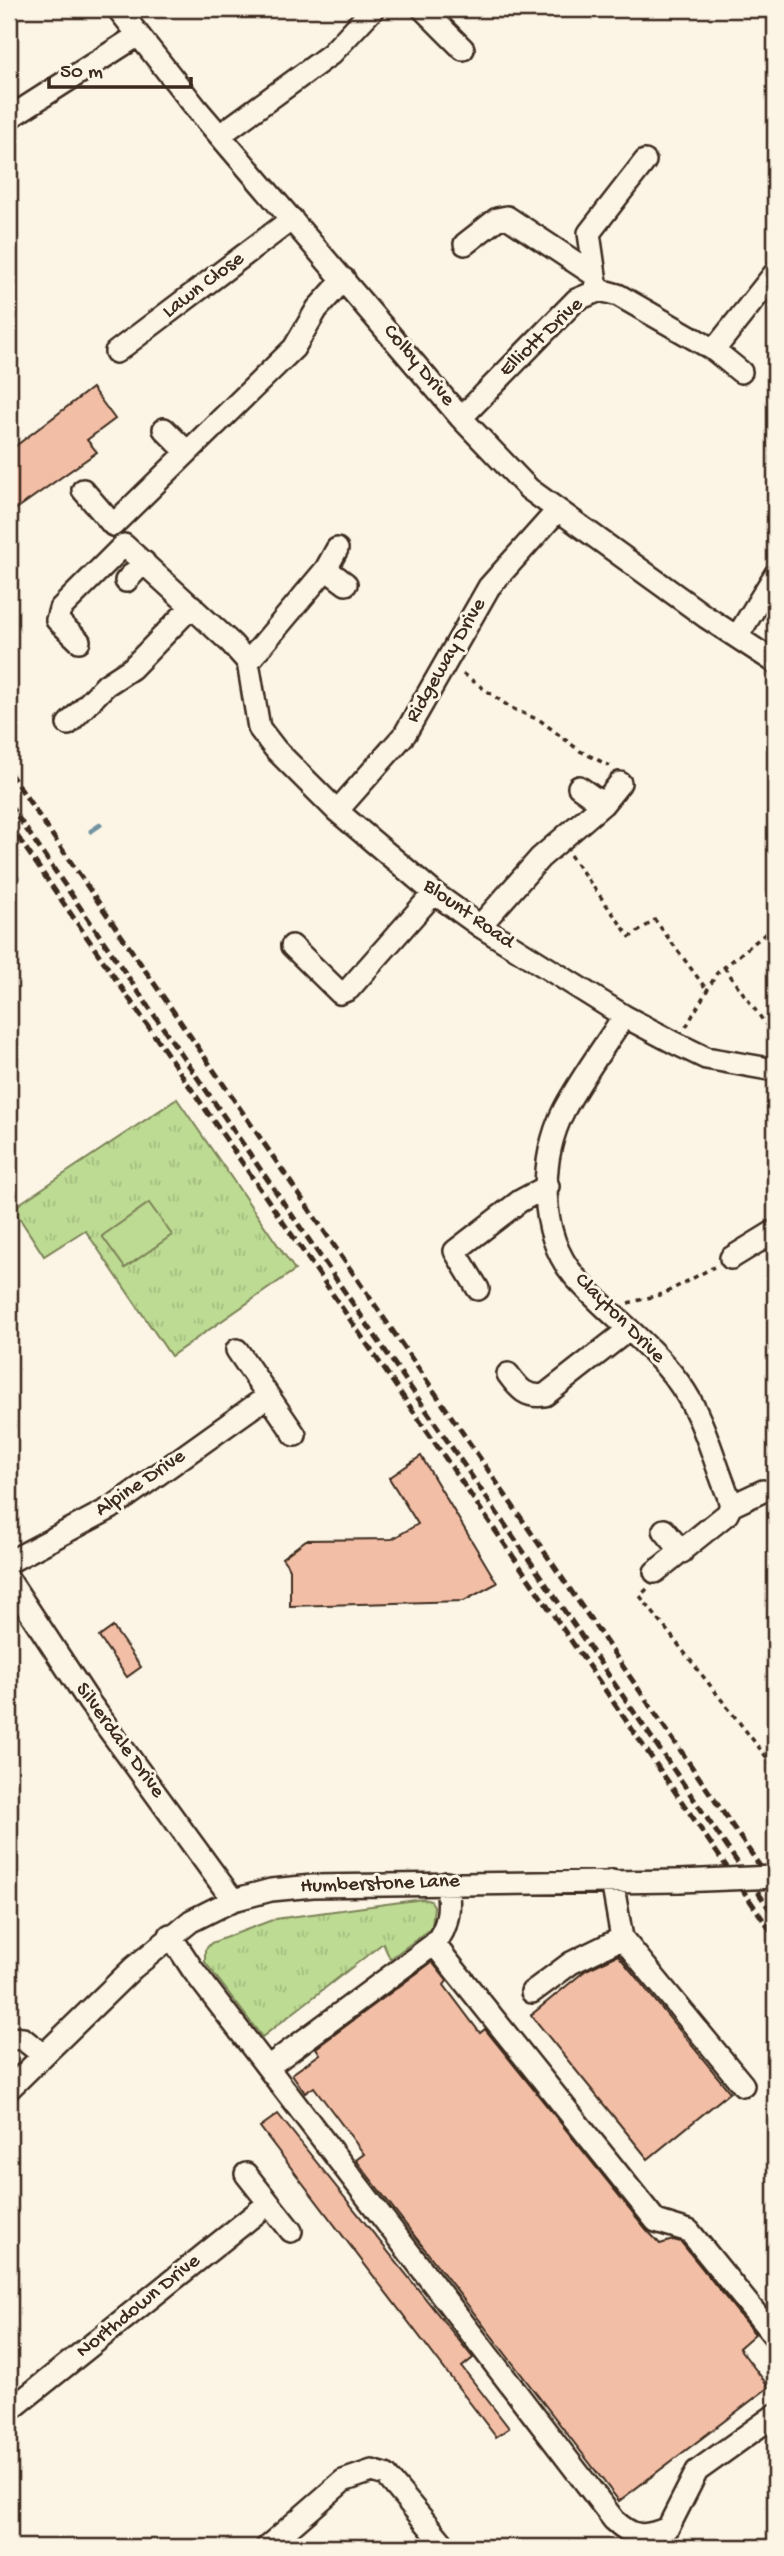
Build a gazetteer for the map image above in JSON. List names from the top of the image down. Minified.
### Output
{"streets":{"street":["Lawn Close","Elliott Drive","Colby Drive","Ridgeway Drive","Blount Road","Clayton Drive","Alpine Drive","Silverdale Drive","Humberstone Lane","Northdown Drive"]},"crossings":[["Lawn Close","Colby Drive"],["Elliott Drive","Colby Drive"],["Colby Drive","Ridgeway Drive"],["Ridgeway Drive","Blount Road"],["Blount Road","Clayton Drive"],["Silverdale Drive","Humberstone Lane"]],"scale_bar":"50 m"}
